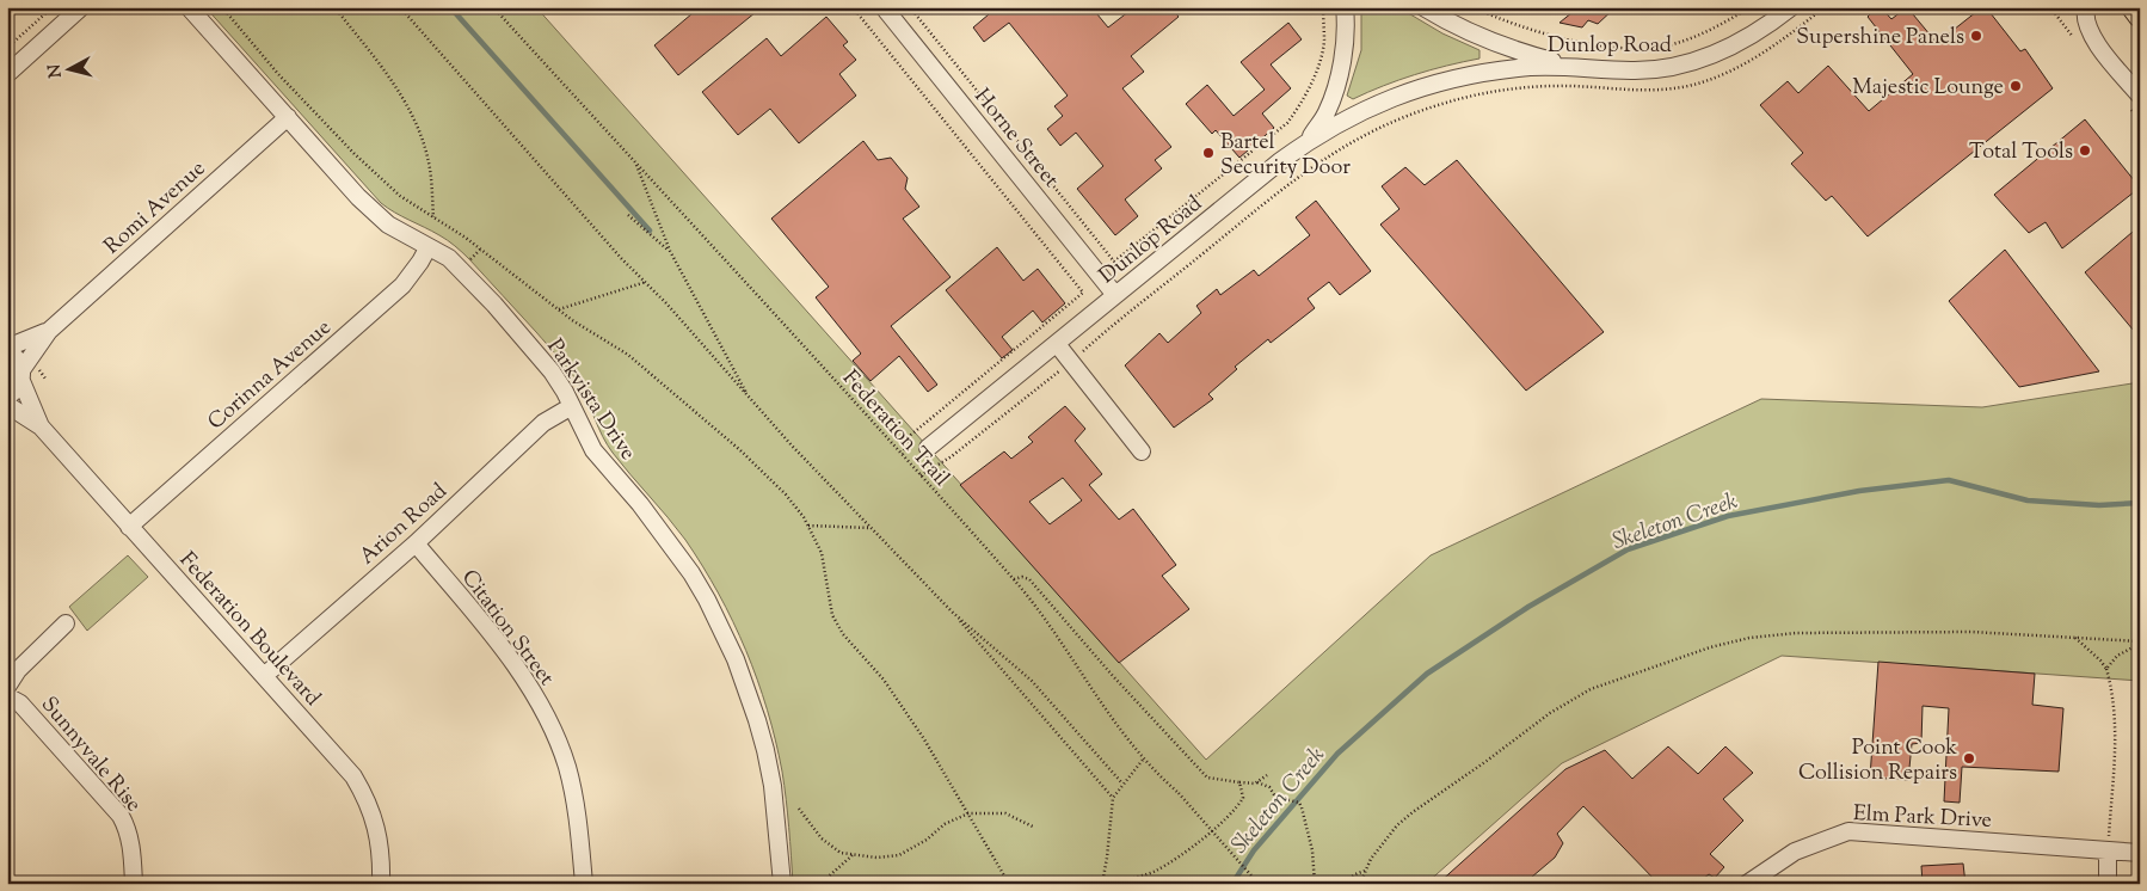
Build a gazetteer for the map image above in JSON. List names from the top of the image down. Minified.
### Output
{"streets":{"street":["Dunlop Road","Horne Street","Romi Avenue","Corinna Avenue","Parkvista Drive","Arion Road","Citation Street","Federation Boulevard","Sunnyvale Rise","Elm Park Drive"],"path":["Federation Trail"]},"crossings":[["Dunlop Road","Horne Street"],["Romi Avenue","Parkvista Drive"],["Romi Avenue","Federation Boulevard"],["Corinna Avenue","Parkvista Drive"],["Corinna Avenue","Federation Boulevard"],["Parkvista Drive","Arion Road"],["Arion Road","Citation Street"],["Arion Road","Federation Boulevard"]],"water":["Skeleton Creek"],"places":["Supershine Panels","Majestic Lounge","Total Tools","Bartel Security Door","Point Cook Collision Repairs"],"north":"left"}
